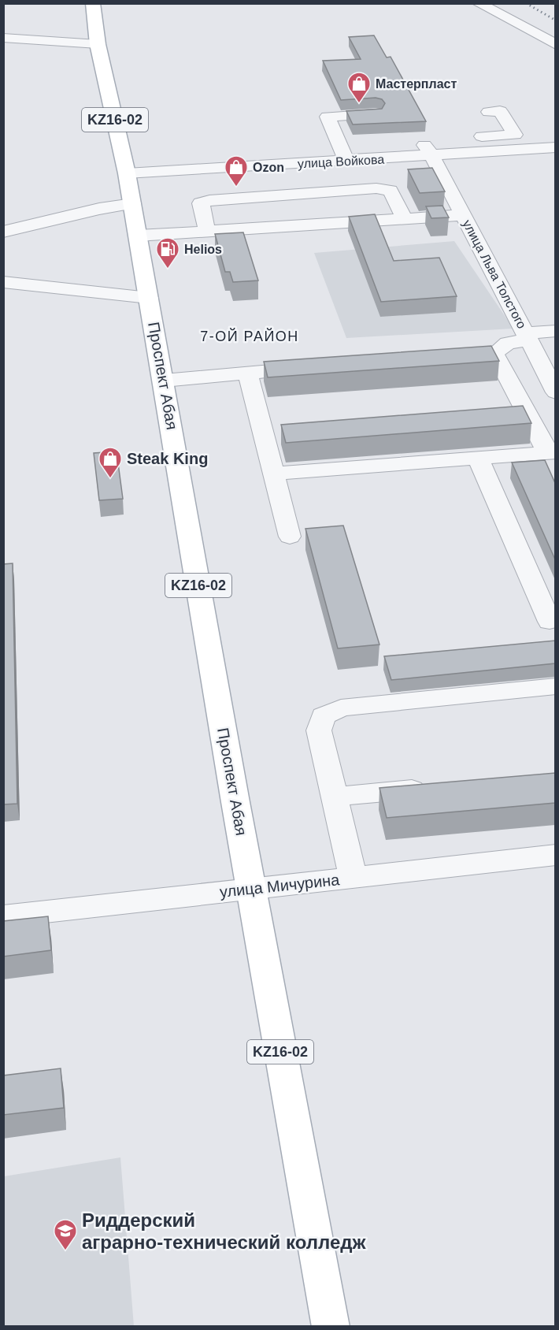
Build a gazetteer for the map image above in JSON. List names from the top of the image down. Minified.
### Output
{"streets":{"main road":["KZ16-02","Проспект Абая"],"street":["улица Войкова","улица Льва Толстого","улица Мичурина"]},"crossings":[["KZ16-02","улица Войкова"],["KZ16-02","Проспект Абая"],["улица Войкова","улица Льва Толстого"],["Проспект Абая","улица Мичурина"]],"districts":["7-ОЙ РАЙОН"],"places":{"shop":["Мастерпласт","Ozon","Steak King"],"fuel station":["Helios"],"school or university":["Риддерский аграрно-технический колледж"]}}
